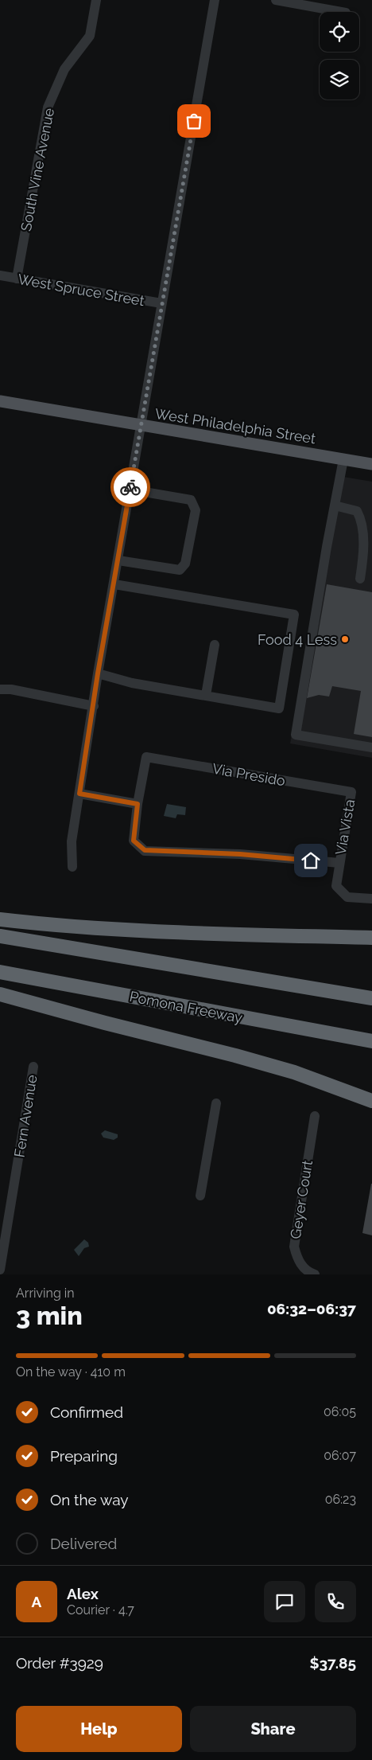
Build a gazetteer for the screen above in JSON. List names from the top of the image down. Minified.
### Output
{"streets":{"highway":["Pomona Freeway"],"main road":["West Philadelphia Street"],"street":["South Vine Avenue","West Spruce Street","Via Presido","Via Vista","Fern Avenue","Geyer Court"]},"crossings":[["South Vine Avenue","West Spruce Street"],["Via Presido","Via Vista"]],"places":["Food 4 Less"],"page":{"heading":["3 min","Arriving in","06:32–06:37"],"panel":["Alex","Courier · 4.7","Order #3929","$37.85"],"bar":"On the way · 410 m","list":[["Confirmed","06:05"],["Preparing","06:07"],["On the way","06:23"],"Delivered"],"round":"A","buttons":["Help","Share"]}}
